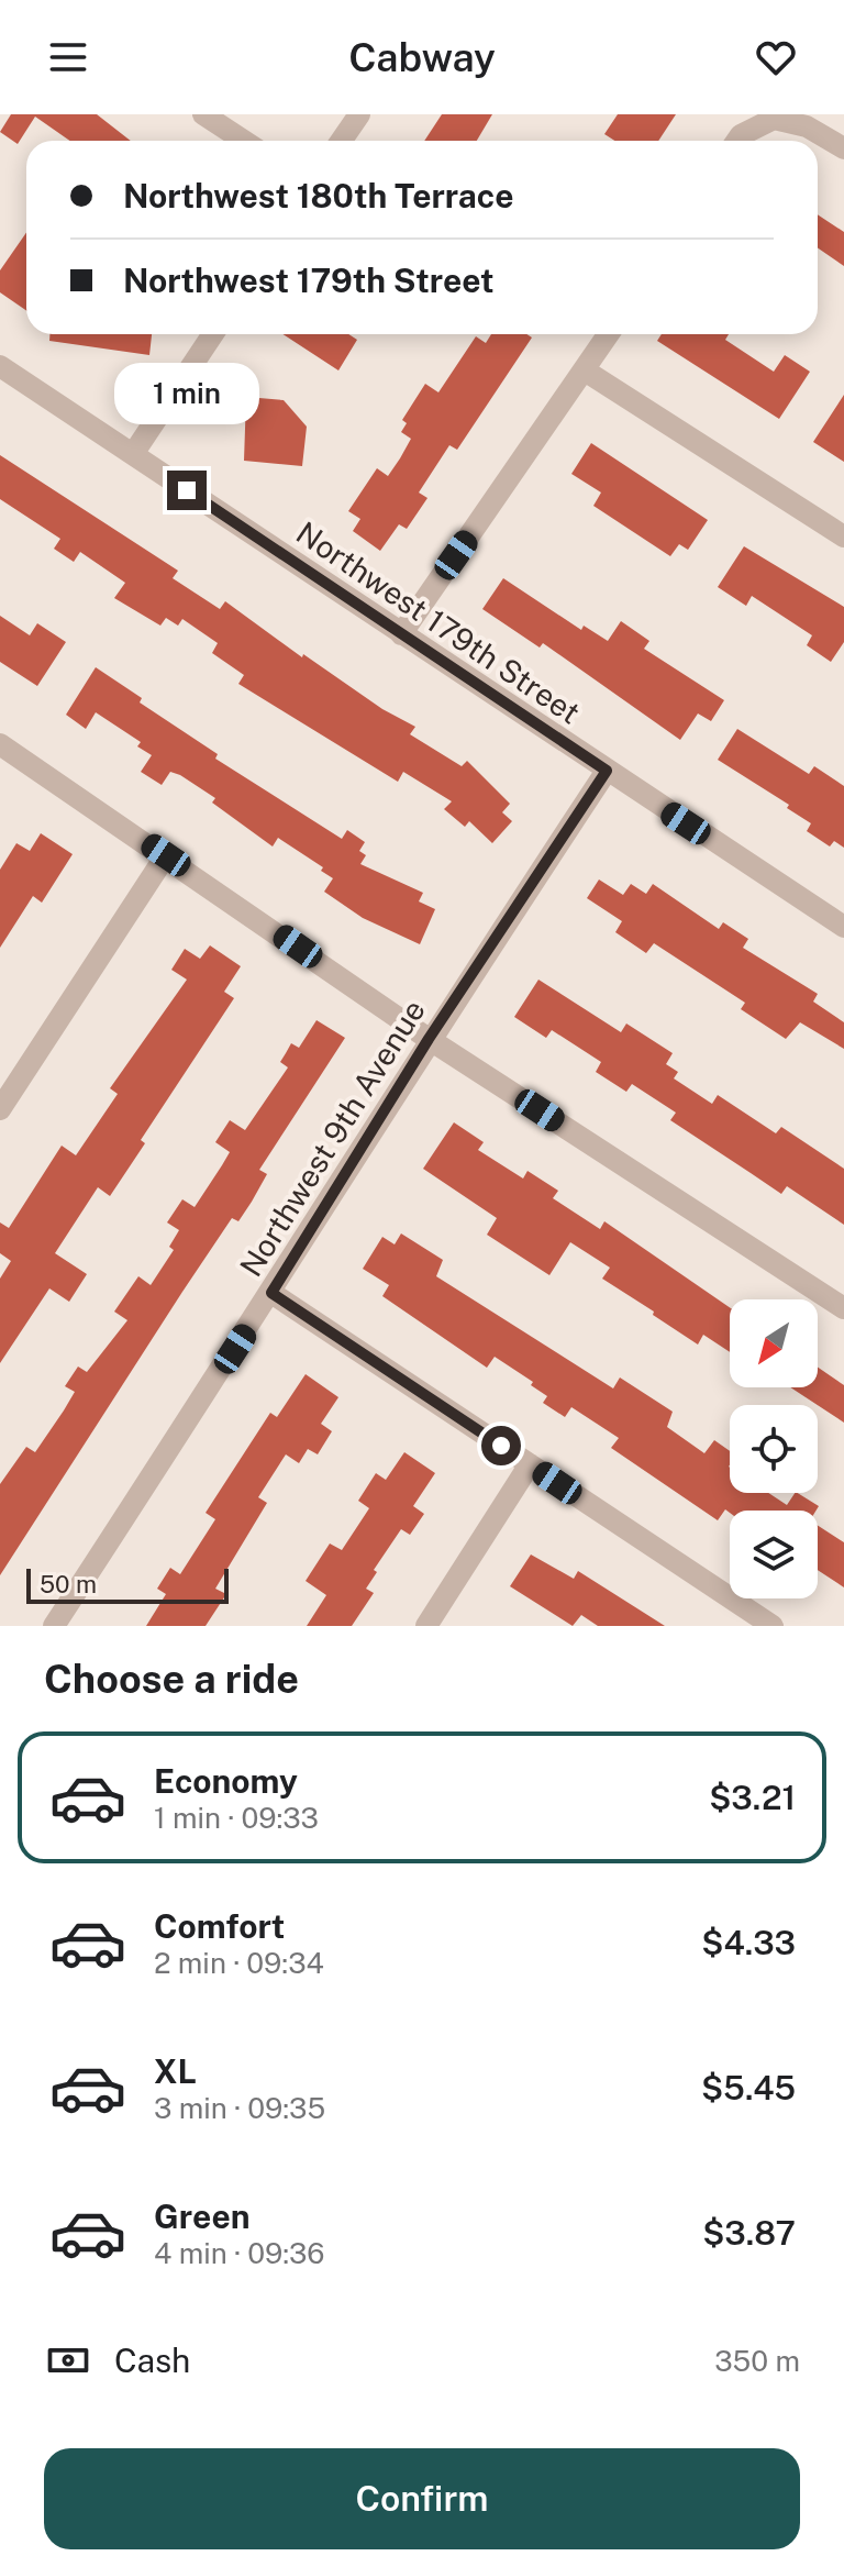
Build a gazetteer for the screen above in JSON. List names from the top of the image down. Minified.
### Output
{"streets":{"street":["Northwest 179th Street","Northwest 9th Avenue"]},"crossings":[["Northwest 179th Street","Northwest 9th Avenue"]],"scale_bar":"50 m","north":"bottom left","page":{"header":"Cabway","banner":["Northwest 180th Terrace","Northwest 179th Street"],"bubble":"1 min","scale":"50 m","heading":"Choose a ride","list":[{"name":"Economy","note":"1 min · 09:33","value":"$3.21"},{"name":"Comfort","note":"2 min · 09:34","value":"$4.33"},{"name":"XL","note":"3 min · 09:35","value":"$5.45"},{"name":"Green","note":"4 min · 09:36","value":"$3.87"}],"pay":["Cash","350 m"],"buttons":"Confirm"}}
